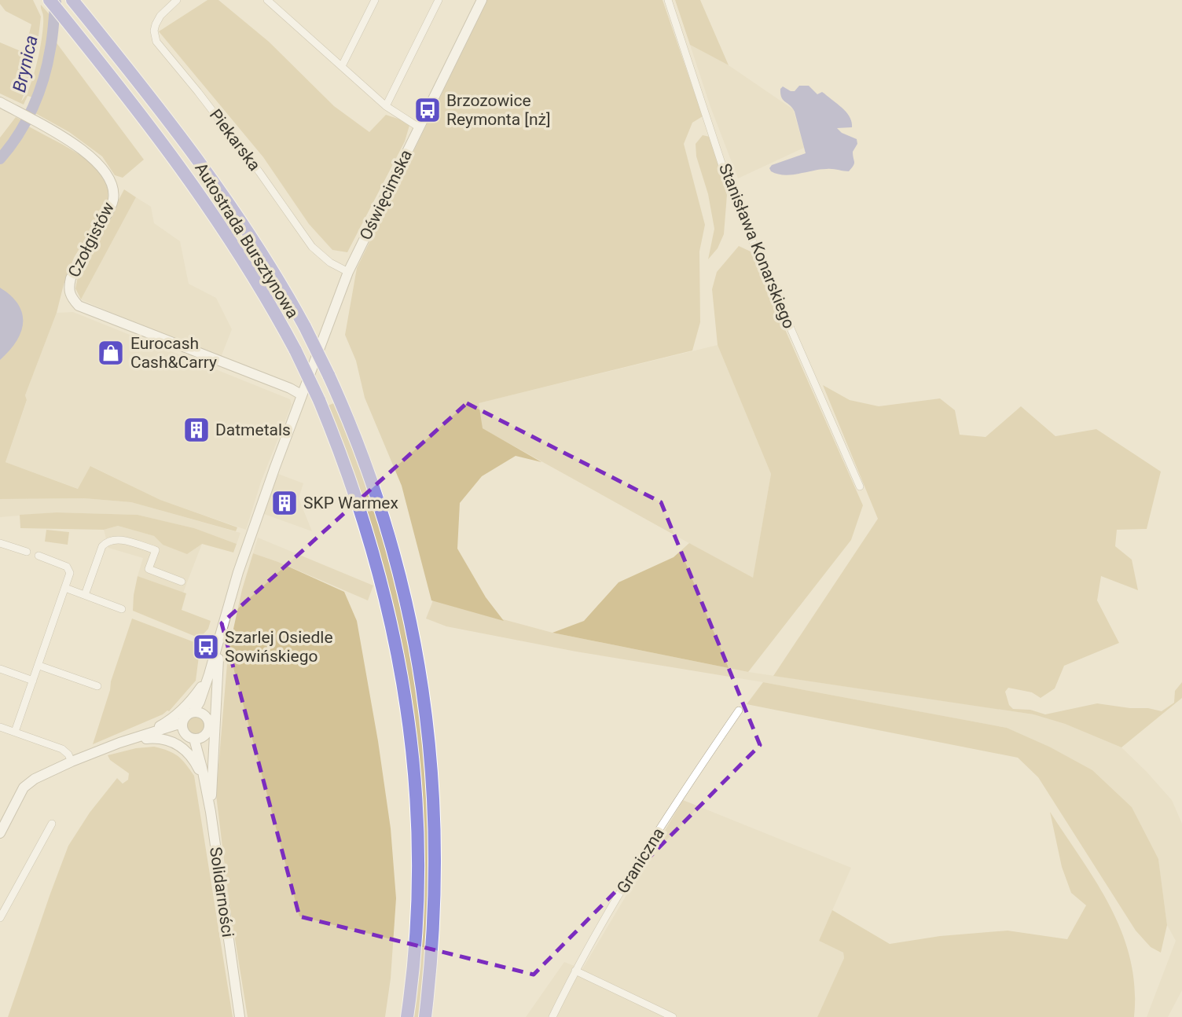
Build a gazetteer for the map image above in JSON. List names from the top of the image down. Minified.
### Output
{"streets":{"highway":["Autostrada Bursztynowa"],"street":["Piekarska","Oświęcimska","Czołgistów","Stanisława Konarskiego","Graniczna","Solidarności"]},"crossings":[["Piekarska","Oświęcimska"],["Oświęcimska","Czołgistów"]],"water":["Brynica"],"places":{"bus stop":["Brzozowice Reymonta [nż]","Szarlej Osiedle Sowińskiego"],"shop":["Eurocash Cash&Carry"],"building":["Datmetals","SKP Warmex"]}}
